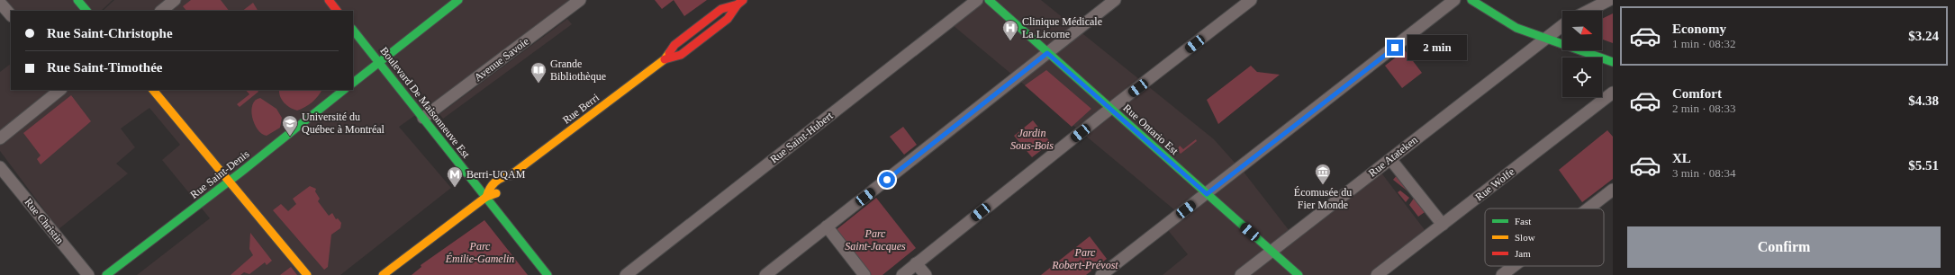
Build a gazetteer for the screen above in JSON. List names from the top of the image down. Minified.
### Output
{"streets":{"street":["Avenue Savoie","Boulevard De Maisonneuve Est","Rue Berri","Rue Ontario Est","Rue Saint-Hubert","Rue Atateken","Rue Saint-Denis","Rue Wolfe","Rue Christin"]},"crossings":[["Avenue Savoie","Boulevard De Maisonneuve Est"],["Boulevard De Maisonneuve Est","Rue Berri"],["Rue Ontario Est","Rue Atateken"]],"parks":["Jardin Sous-Bois","Parc Saint-Jacques","Parc Émilie-Gamelin","Parc Robert-Prévost"],"places":{"hospital":["Clinique Médicale La Licorne"],"library":["Grande Bibliothèque"],"school or university":["Université du Québec à Montréal"],"museum":["Écomusée du Fier Monde"],"metro station":["Berri-UQAM"]},"legend":["Fast","Slow","Jam"],"north":"right","page":{"list":[{"name":"Economy","note":"1 min · 08:32","value":"$3.24"},{"name":"Comfort","note":"2 min · 08:33","value":"$4.38"},{"name":"XL","note":"3 min · 08:34","value":"$5.51"}],"banner":["Rue Saint-Christophe","Rue Saint-Timothée"],"bubble":"2 min","buttons":"Confirm"}}
